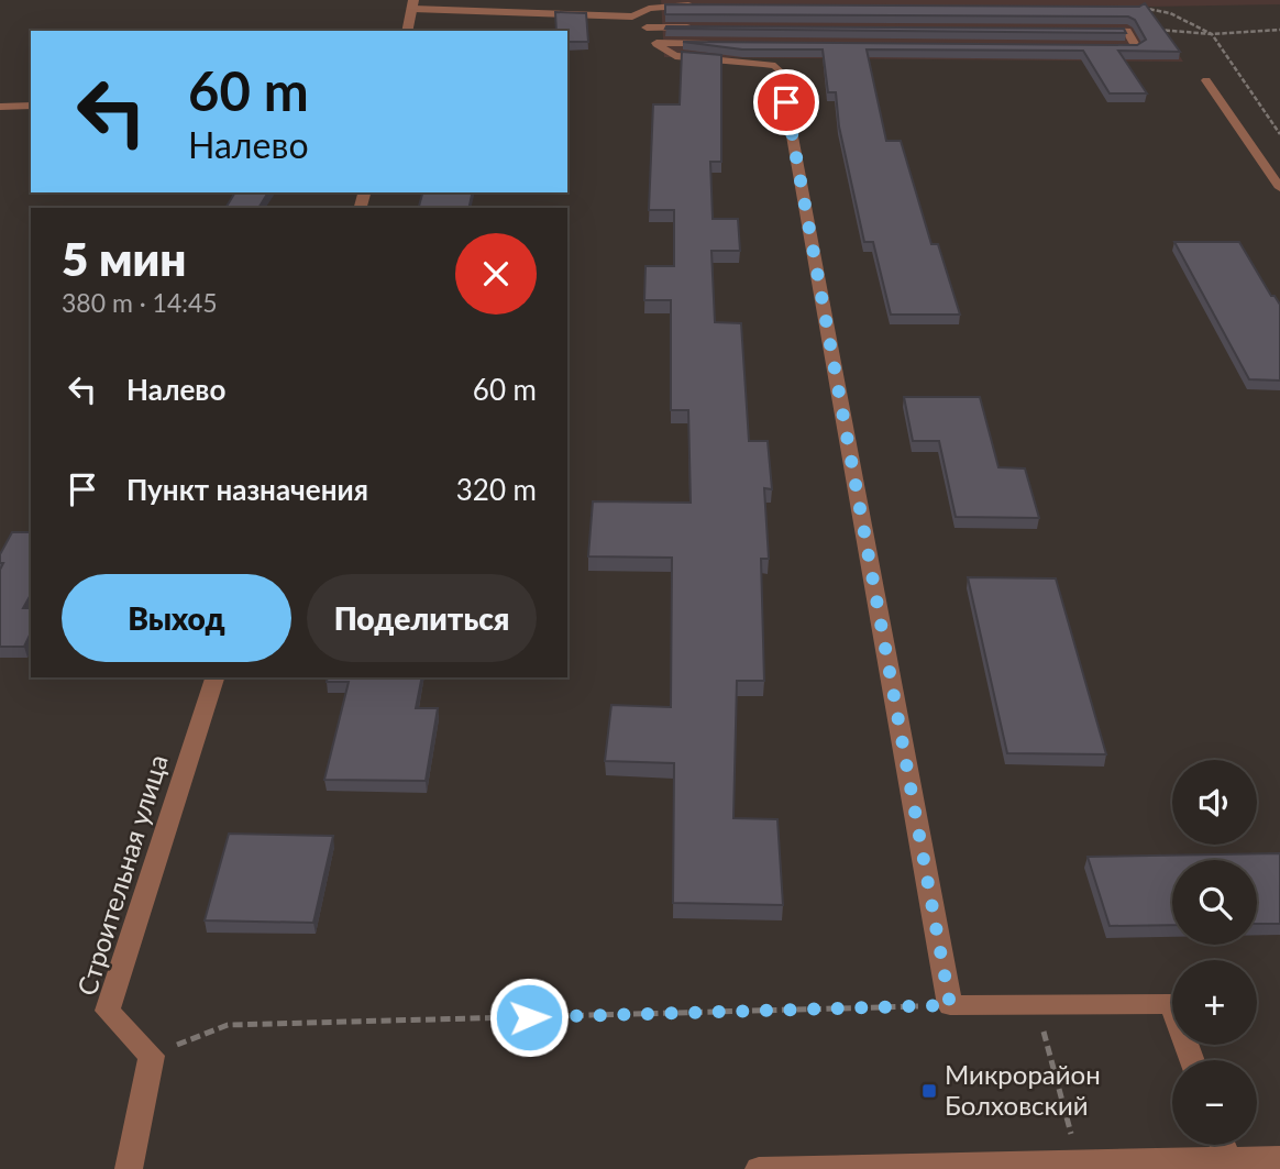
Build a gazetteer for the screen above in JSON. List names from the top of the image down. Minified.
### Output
{"streets":{"street":["Строительная улица"]},"places":{"transit":["Микрорайон Болховский"]},"page":{"turn":["60 m","Налево"],"heading":["5 мин","380 m · 14:45"],"list":[{"name":"Налево","value":"60 m"},{"name":"Пункт назначения","value":"320 m"}],"buttons":["Выход","Поделиться"],"map_buttons":["+","−"]}}
